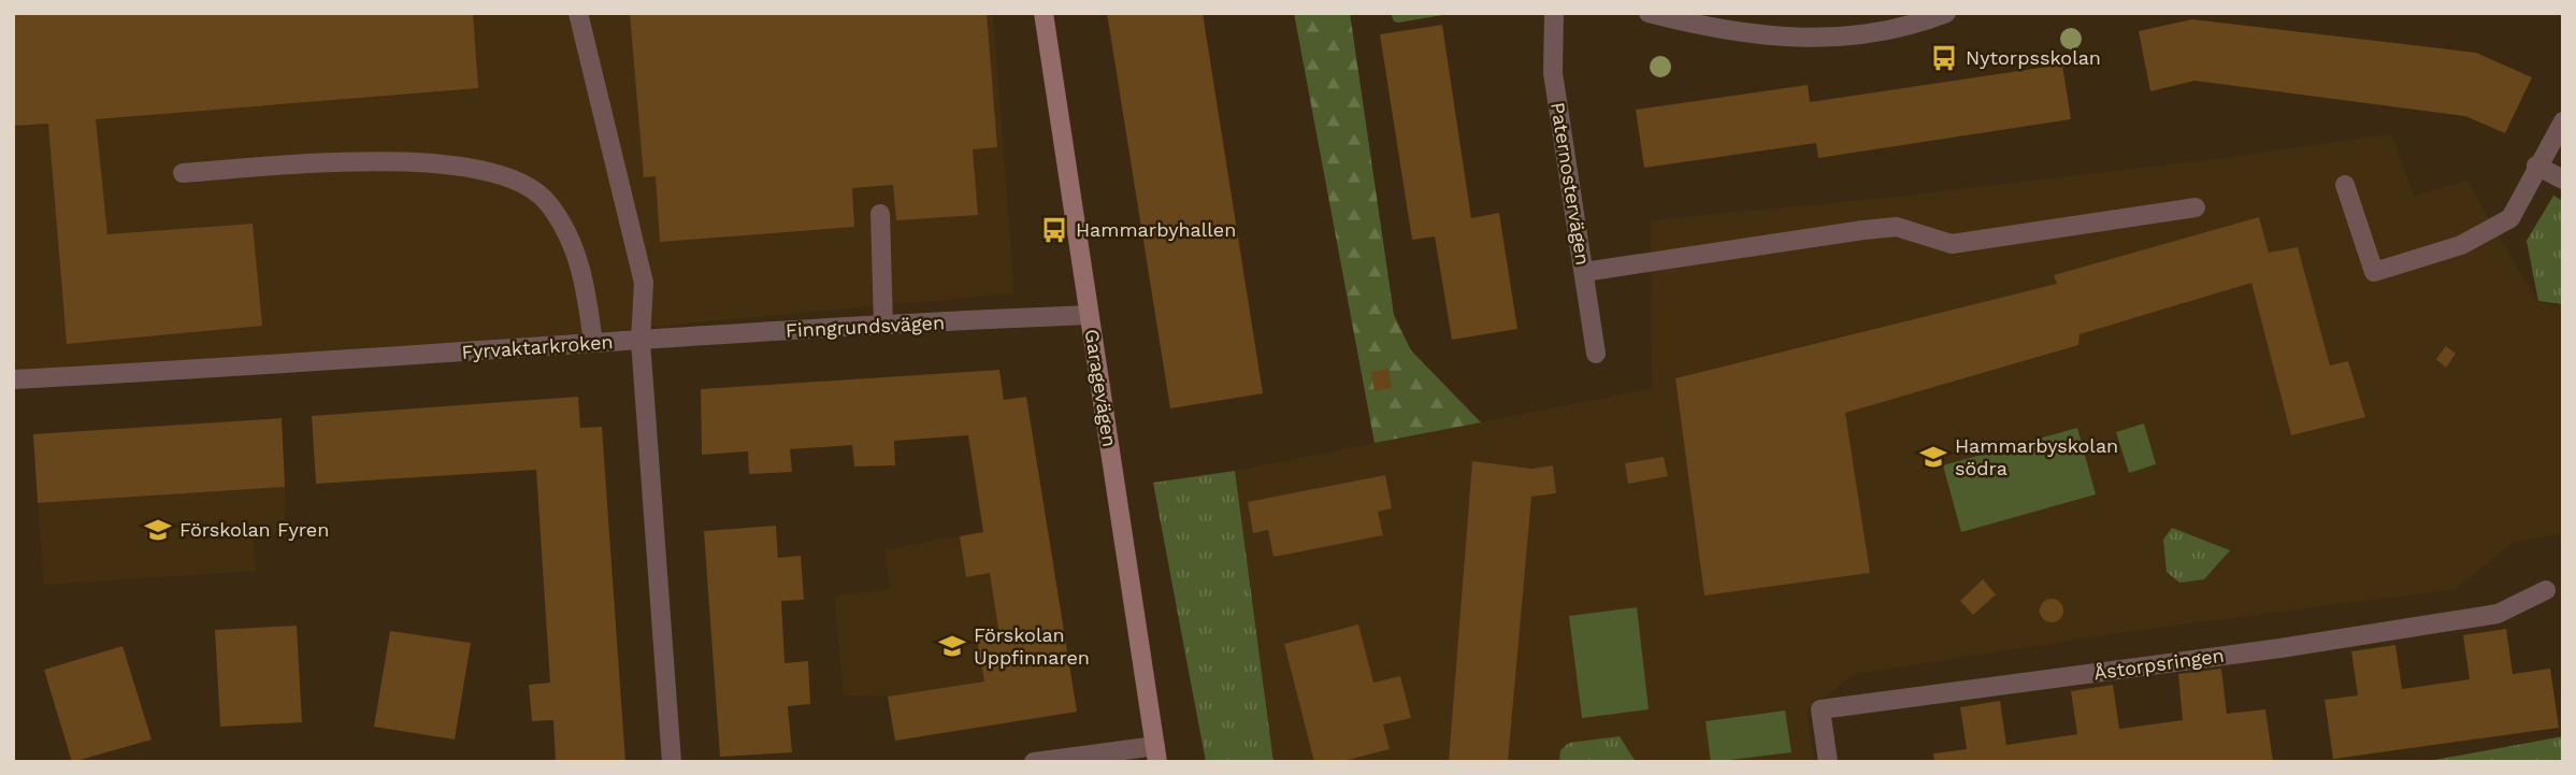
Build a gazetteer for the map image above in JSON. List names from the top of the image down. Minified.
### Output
{"streets":{"street":["Paternostervägen","Finngrundsvägen","Fyrvaktarkroken","Garagevägen","Åstorpsringen"]},"crossings":[["Finngrundsvägen","Fyrvaktarkroken"],["Finngrundsvägen","Garagevägen"]],"places":{"bus stop":["Nytorpsskolan","Hammarbyhallen"],"school or university":["Hammarbyskolan södra","Förskolan Fyren","Förskolan Uppfinnaren"]}}
